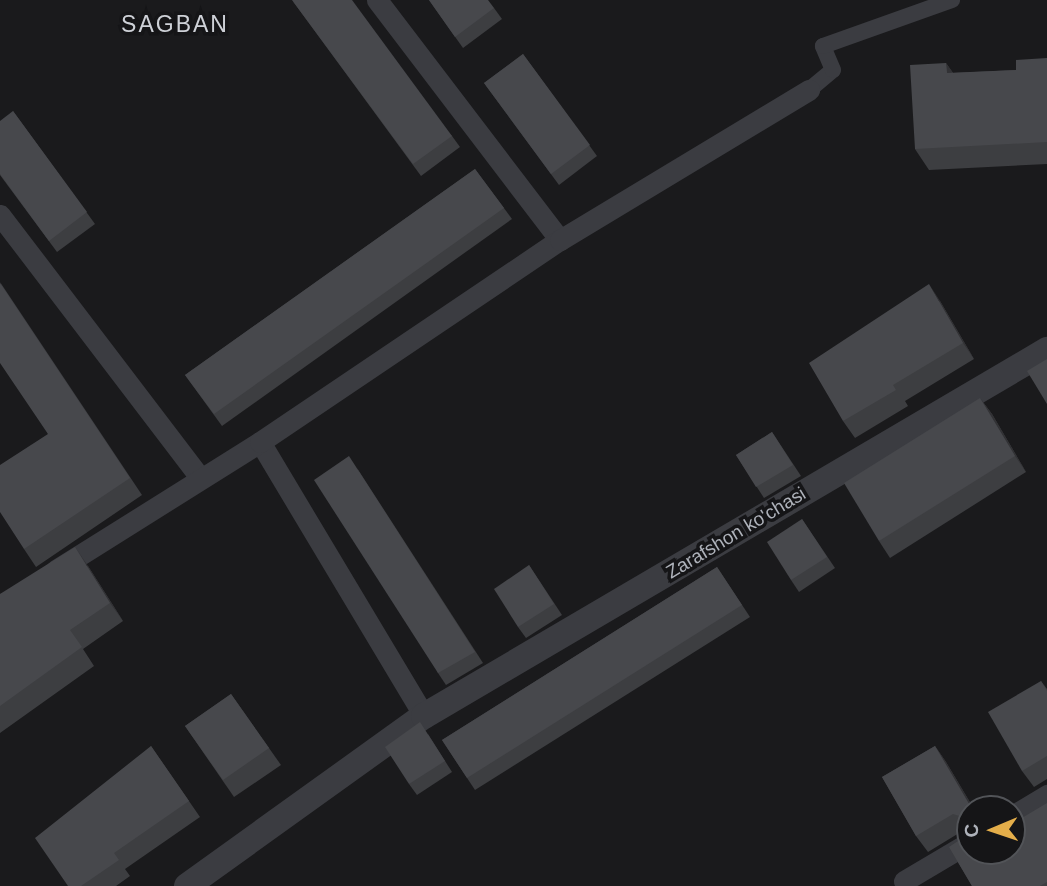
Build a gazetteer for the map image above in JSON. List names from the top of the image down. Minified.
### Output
{"streets":{"street":["Zarafshon ko'chasi"]},"districts":["SAGBAN"],"north":"left"}
